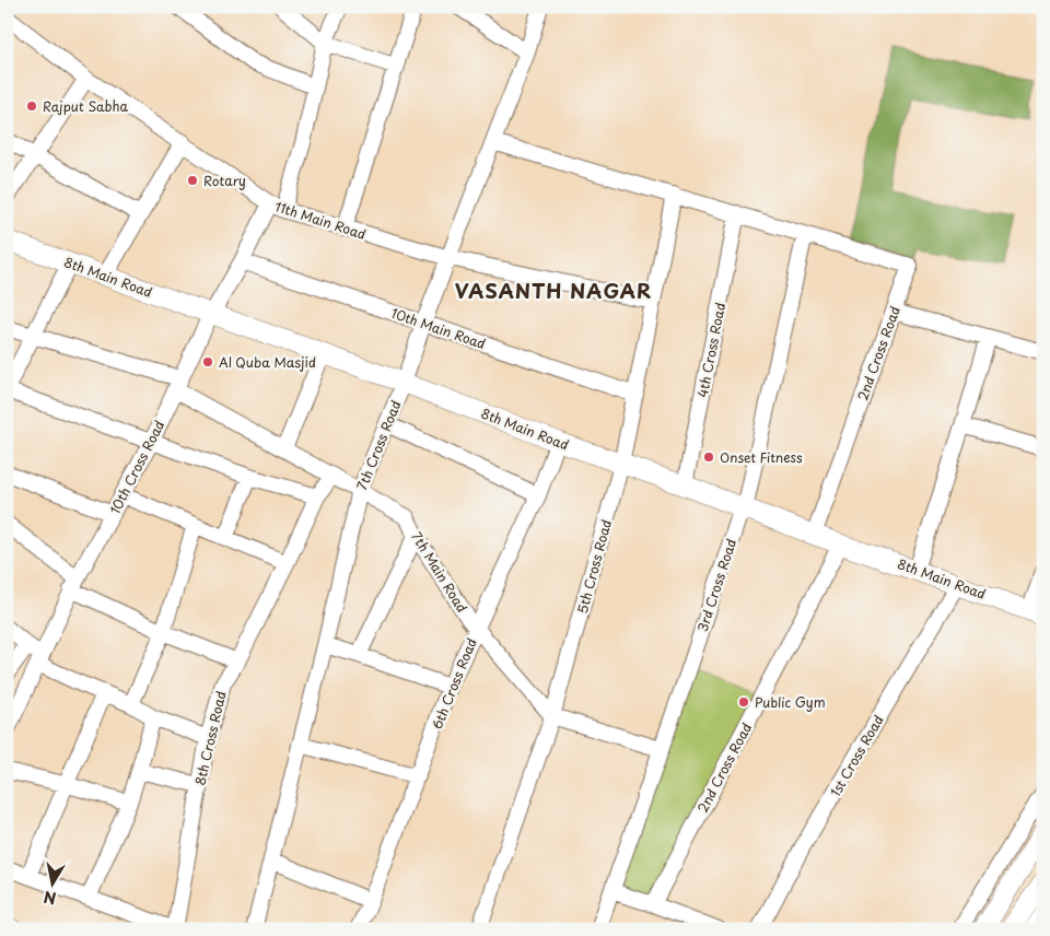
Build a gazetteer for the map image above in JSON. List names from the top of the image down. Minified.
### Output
{"streets":{"street":["11th Main Road","8th Main Road","10th Main Road","4th Cross Road","2nd Cross Road","7th Cross Road","10th Cross Road","5th Cross Road","7th Main Road","3rd Cross Road","6th Cross Road","8th Cross Road","1st Cross Road"]},"crossings":[["11th Main Road","7th Cross Road"],["11th Main Road","10th Cross Road"],["11th Main Road","5th Cross Road"],["8th Main Road","4th Cross Road"],["8th Main Road","2nd Cross Road"],["8th Main Road","7th Cross Road"],["8th Main Road","10th Cross Road"],["8th Main Road","5th Cross Road"],["8th Main Road","3rd Cross Road"],["8th Main Road","6th Cross Road"],["8th Main Road","1st Cross Road"],["10th Main Road","7th Cross Road"],["10th Main Road","10th Cross Road"],["10th Main Road","5th Cross Road"],["2nd Cross Road","3rd Cross Road"],["7th Cross Road","7th Main Road"],["10th Cross Road","7th Main Road"],["5th Cross Road","7th Main Road"],["7th Main Road","6th Cross Road"],["7th Main Road","8th Cross Road"]],"districts":["VASANTH NAGAR"],"places":["Rajput Sabha","Rotary","Al Quba Masjid","Onset Fitness","Public Gym"],"north":"bottom"}
